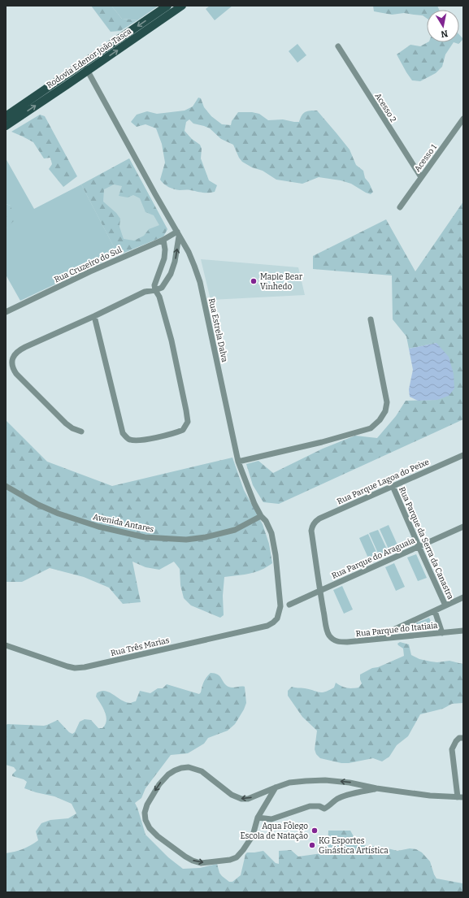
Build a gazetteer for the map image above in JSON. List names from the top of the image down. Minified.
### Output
{"streets":{"main road":["Rodovia Edenor João Tasca"],"street":["Acesso 2","Acesso 1","Rua Cruzeiro do Sul","Rua Estrela Dalva","Rua Parque Lagoa do Peixe","Avenida Antares","Rua Parque da Serra da Canastra","Rua Parque do Araguaia","Rua Parque do Itatiaia","Rua Três Marias"]},"crossings":[["Rodovia Edenor João Tasca","Rua Estrela Dalva"],["Acesso 2","Acesso 1"],["Rua Cruzeiro do Sul","Rua Estrela Dalva"],["Rua Estrela Dalva","Avenida Antares"],["Rua Estrela Dalva","Rua Três Marias"],["Rua Parque Lagoa do Peixe","Rua Parque da Serra da Canastra"],["Rua Parque Lagoa do Peixe","Rua Parque do Araguaia"],["Rua Parque Lagoa do Peixe","Rua Parque do Itatiaia"],["Rua Parque da Serra da Canastra","Rua Parque do Araguaia"],["Rua Parque do Araguaia","Rua Parque do Itatiaia"]],"places":["Maple Bear Vinhedo","Aqua Fôlego Escola de Natação","KG Esportes Ginástica Artística"],"north":"bottom"}
